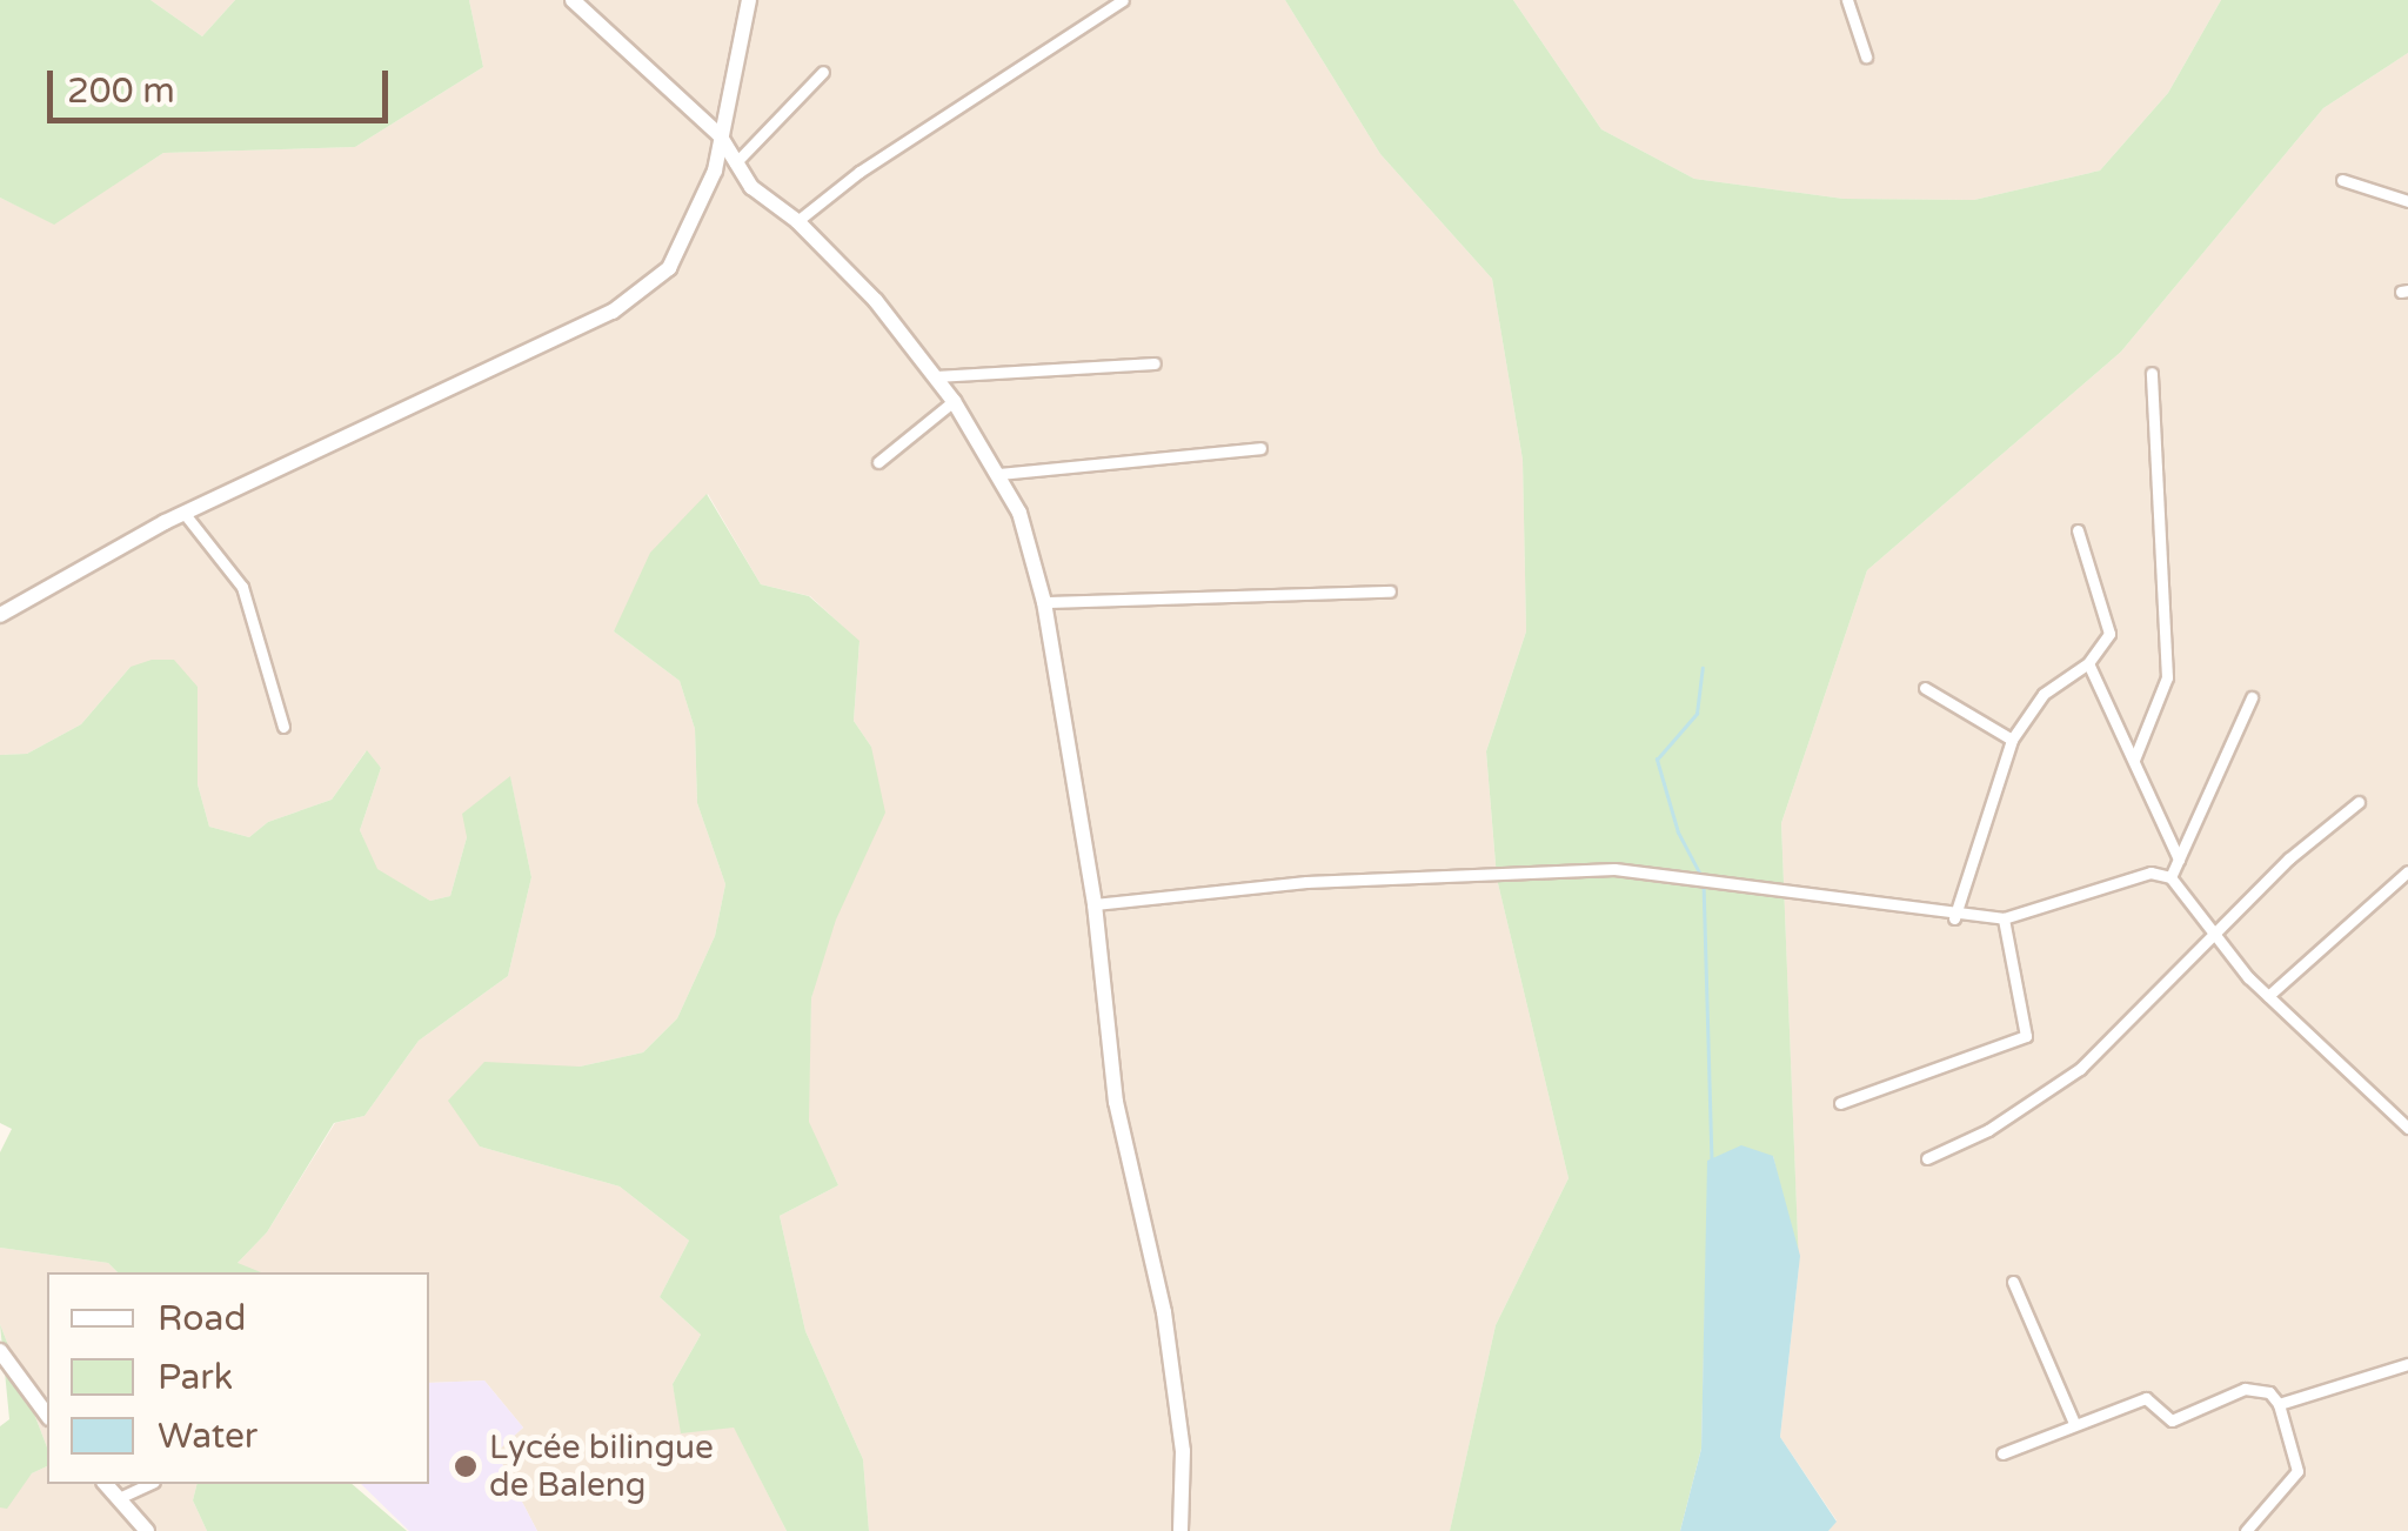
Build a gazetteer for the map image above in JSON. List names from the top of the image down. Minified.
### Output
{"places":["Lycée bilingue de Baleng"],"legend":["Road","Park","Water"],"scale_bar":"200 m"}
